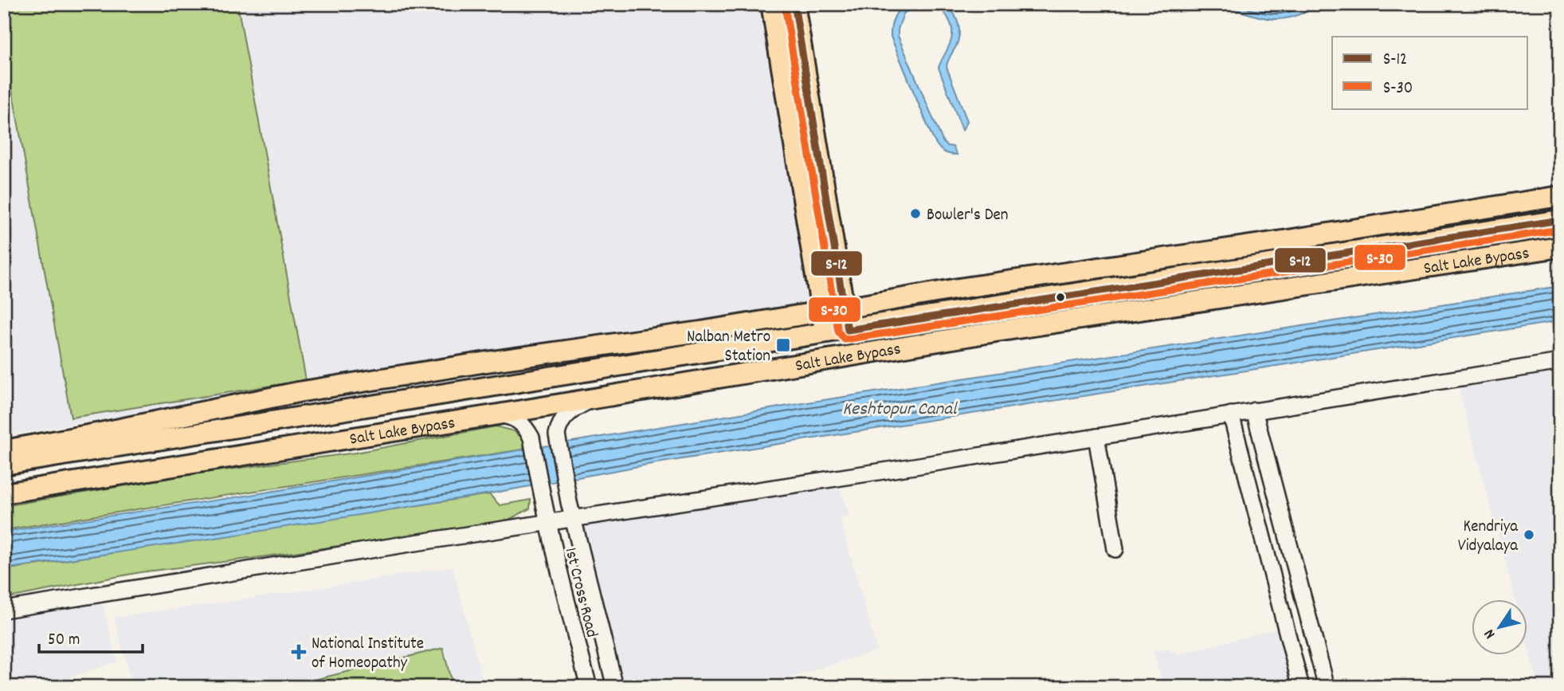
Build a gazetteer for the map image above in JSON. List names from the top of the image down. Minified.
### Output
{"streets":{"main road":["Salt Lake Bypass"],"street":["1st Cross Road"]},"crossings":[["Salt Lake Bypass","1st Cross Road"]],"water":["Keshtopur Canal"],"places":{"other":["Bowler's Den","Kendriya Vidyalaya"],"transit":["Nalban Metro Station"],"health":["National Institute of Homeopathy"]},"lines":["transit line S-12","transit line S-30"],"legend":["S-12","S-30"],"scale_bar":"50 m","north":"bottom left"}
